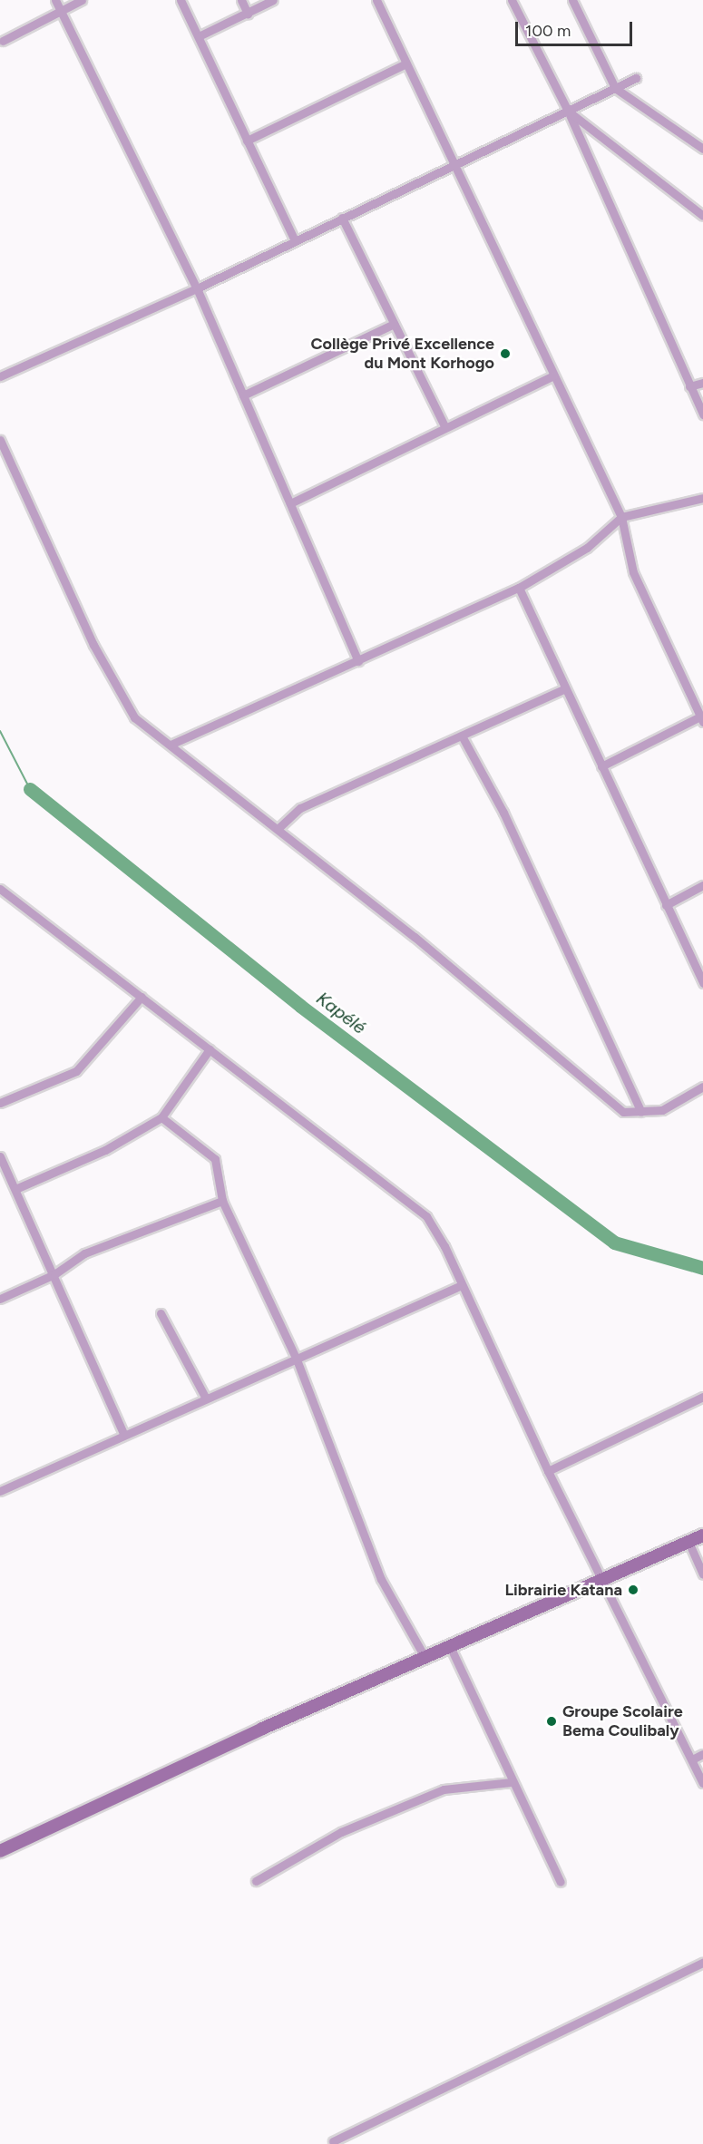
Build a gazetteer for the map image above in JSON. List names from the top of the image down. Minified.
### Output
{"water":["Kapélé"],"places":["Collège Privé Excellence du Mont Korhogo","Librairie Katana","Groupe Scolaire Bema Coulibaly"],"scale_bar":"100 m"}
